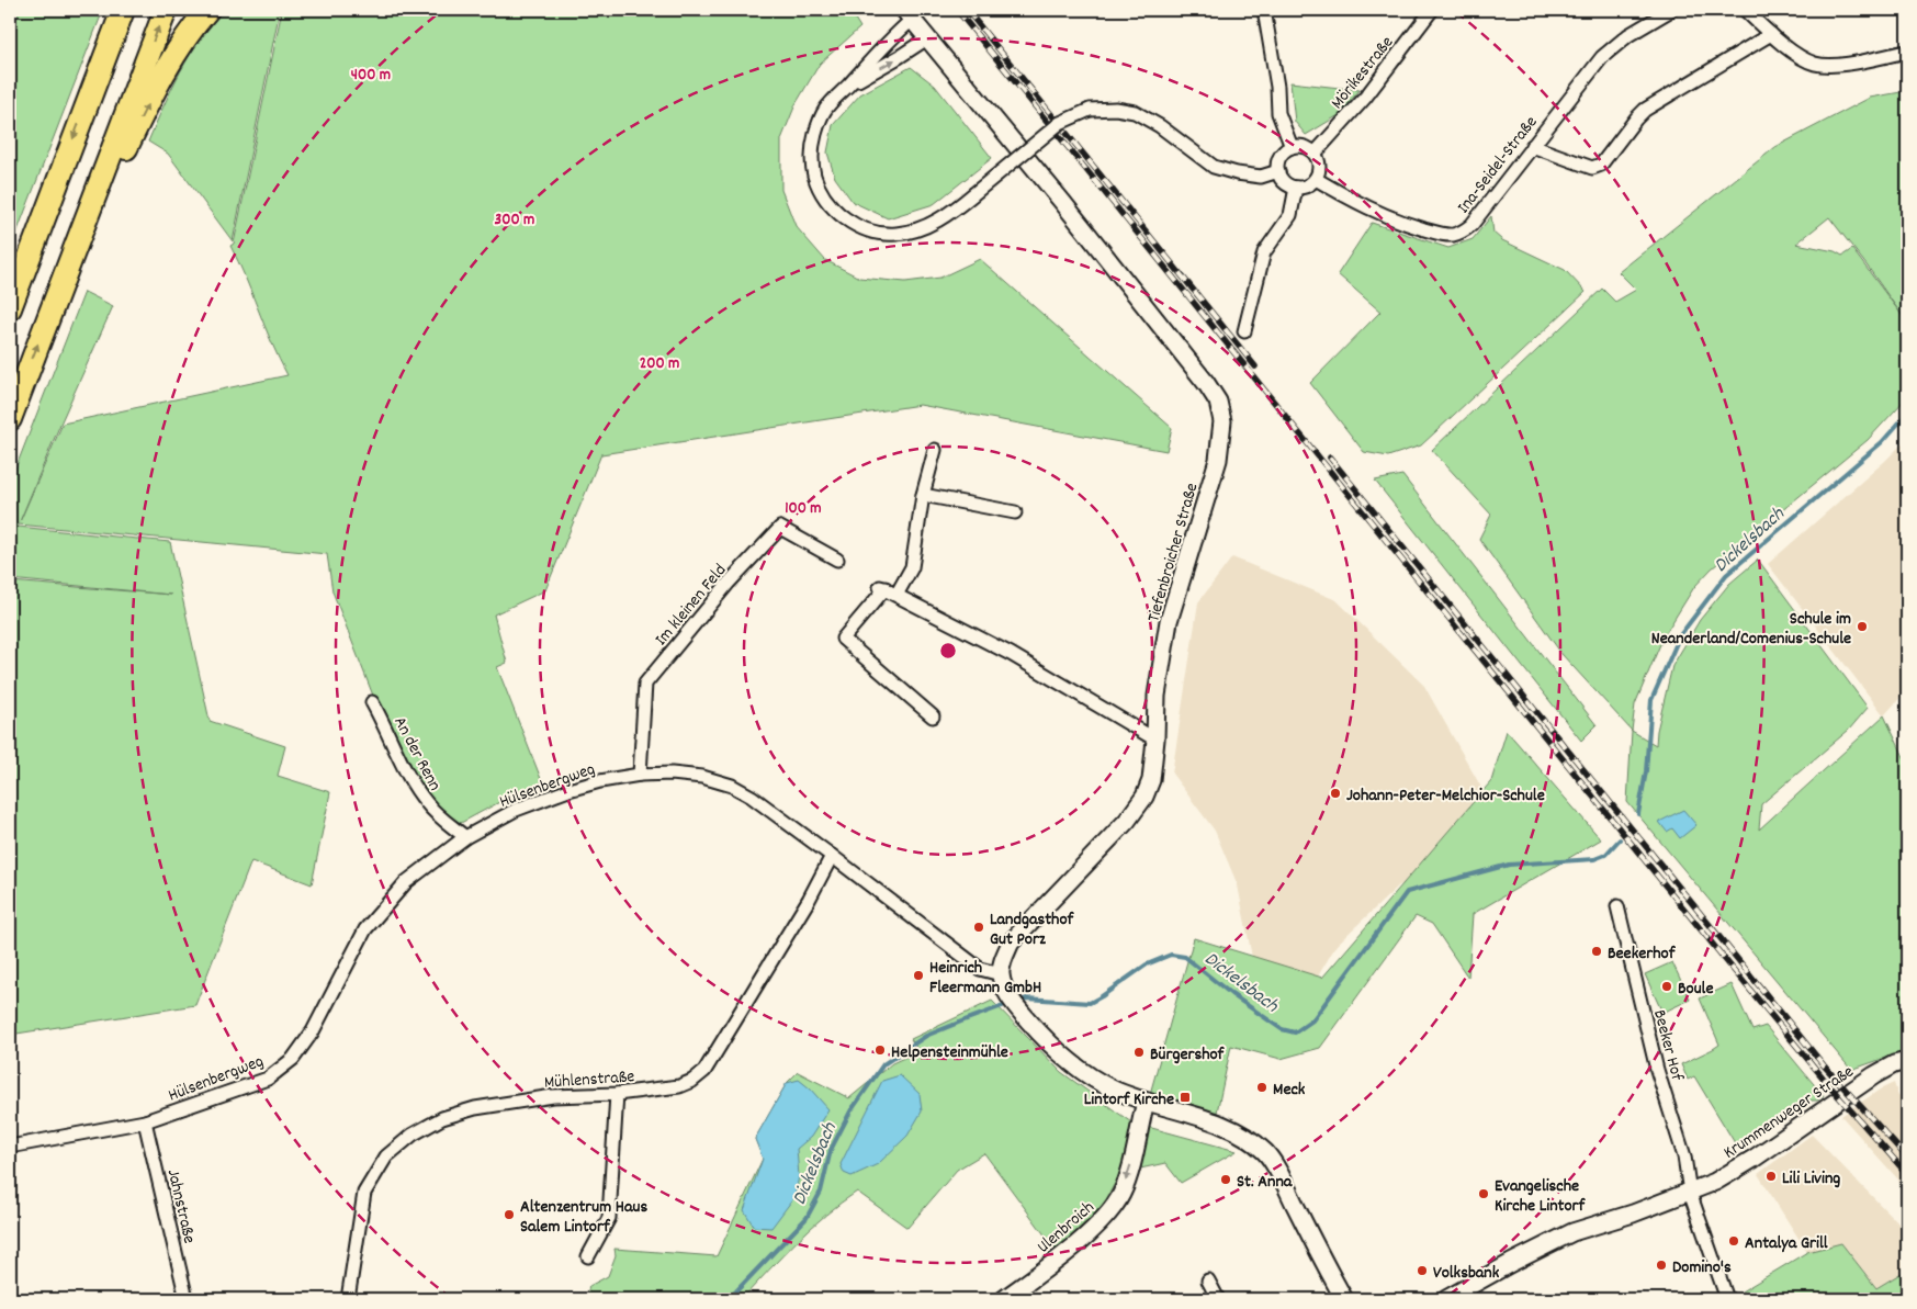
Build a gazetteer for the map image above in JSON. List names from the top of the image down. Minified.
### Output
{"streets":{"main road":["Tiefenbroicher Straße","Krummenweger Straße","Ulenbroich"],"street":["Mörikestraße","Ina-Seidel-Straße","Im kleinen Feld","An der Renn","Hülsenbergweg","Beeker Hof","Mühlenstraße","Jahnstraße"]},"crossings":[["Mörikestraße","Ina-Seidel-Straße"],["Mörikestraße","Tiefenbroicher Straße"],["Ina-Seidel-Straße","Tiefenbroicher Straße"],["Tiefenbroicher Straße","Hülsenbergweg"],["Im kleinen Feld","Hülsenbergweg"],["An der Renn","Hülsenbergweg"],["Hülsenbergweg","Mühlenstraße"],["Hülsenbergweg","Jahnstraße"],["Beeker Hof","Krummenweger Straße"]],"one_way":["Ulenbroich"],"water":["Dickelsbach"],"places":{"other":["Schule im Neanderland/Comenius-Schule","Johann-Peter-Melchior-Schule","Landgasthof Gut Porz","Beekerhof","Heinrich Fleermann GmbH","Boule","Helpensteinmühle","Bürgershof","Meck","Lili Living","St. Anna","Evangelische Kirche Lintorf","Altenzentrum Haus Salem Lintorf","Antalya Grill","Domino's","Volksbank"],"transit":["Lintorf Kirche"]},"rings":["400 m","300 m","200 m","100 m"]}
